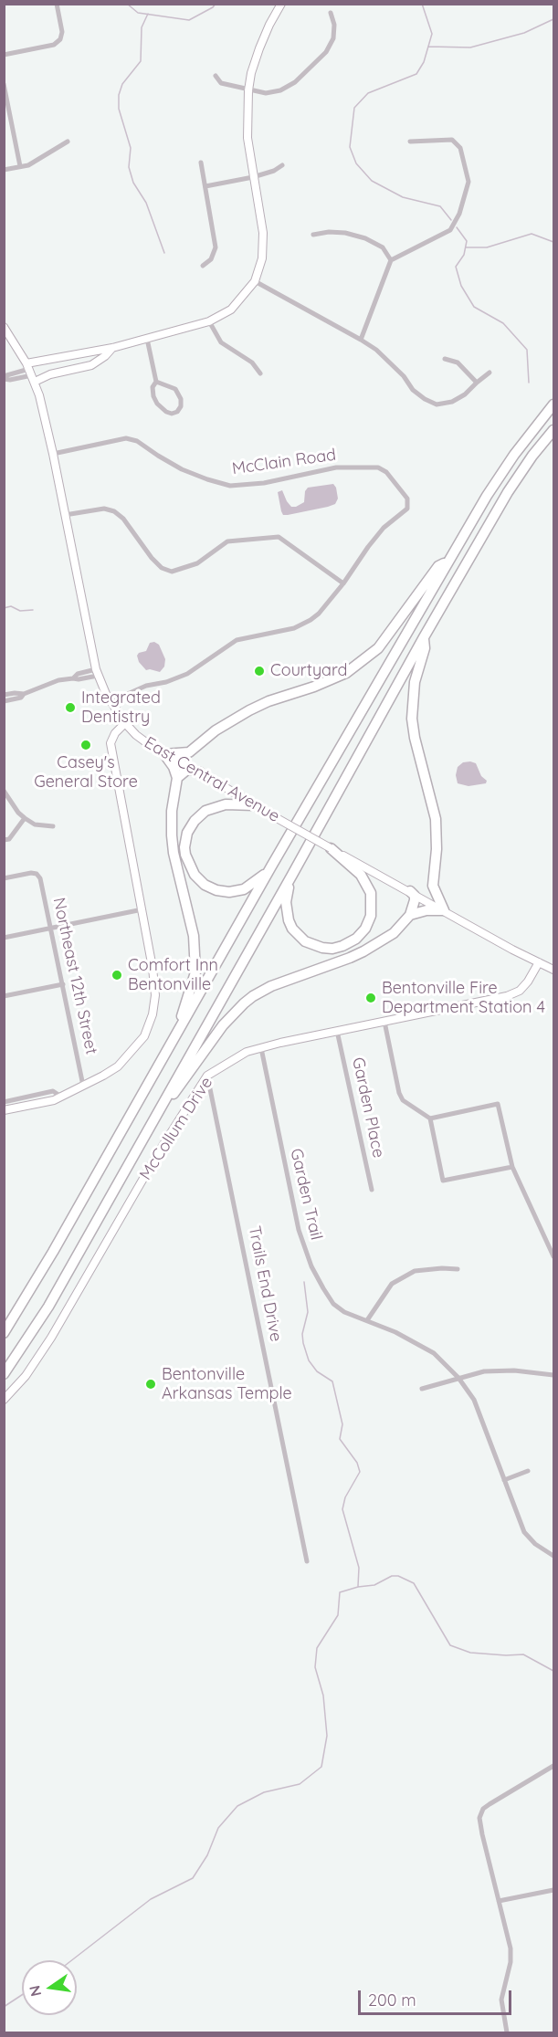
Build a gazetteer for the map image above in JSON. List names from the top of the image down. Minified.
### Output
{"streets":{"street":["McClain Road","East Central Avenue","Northeast 12th Street","Garden Place","McCollum Drive","Garden Trail","Trails End Drive"]},"crossings":[["McClain Road","East Central Avenue"],["East Central Avenue","McCollum Drive"],["Garden Place","McCollum Drive"],["McCollum Drive","Garden Trail"],["McCollum Drive","Trails End Drive"]],"places":["Courtyard","Integrated Dentistry","Casey's General Store","Comfort Inn Bentonville","Bentonville Fire Department Station 4","Bentonville Arkansas Temple"],"scale_bar":"200 m","north":"left"}
